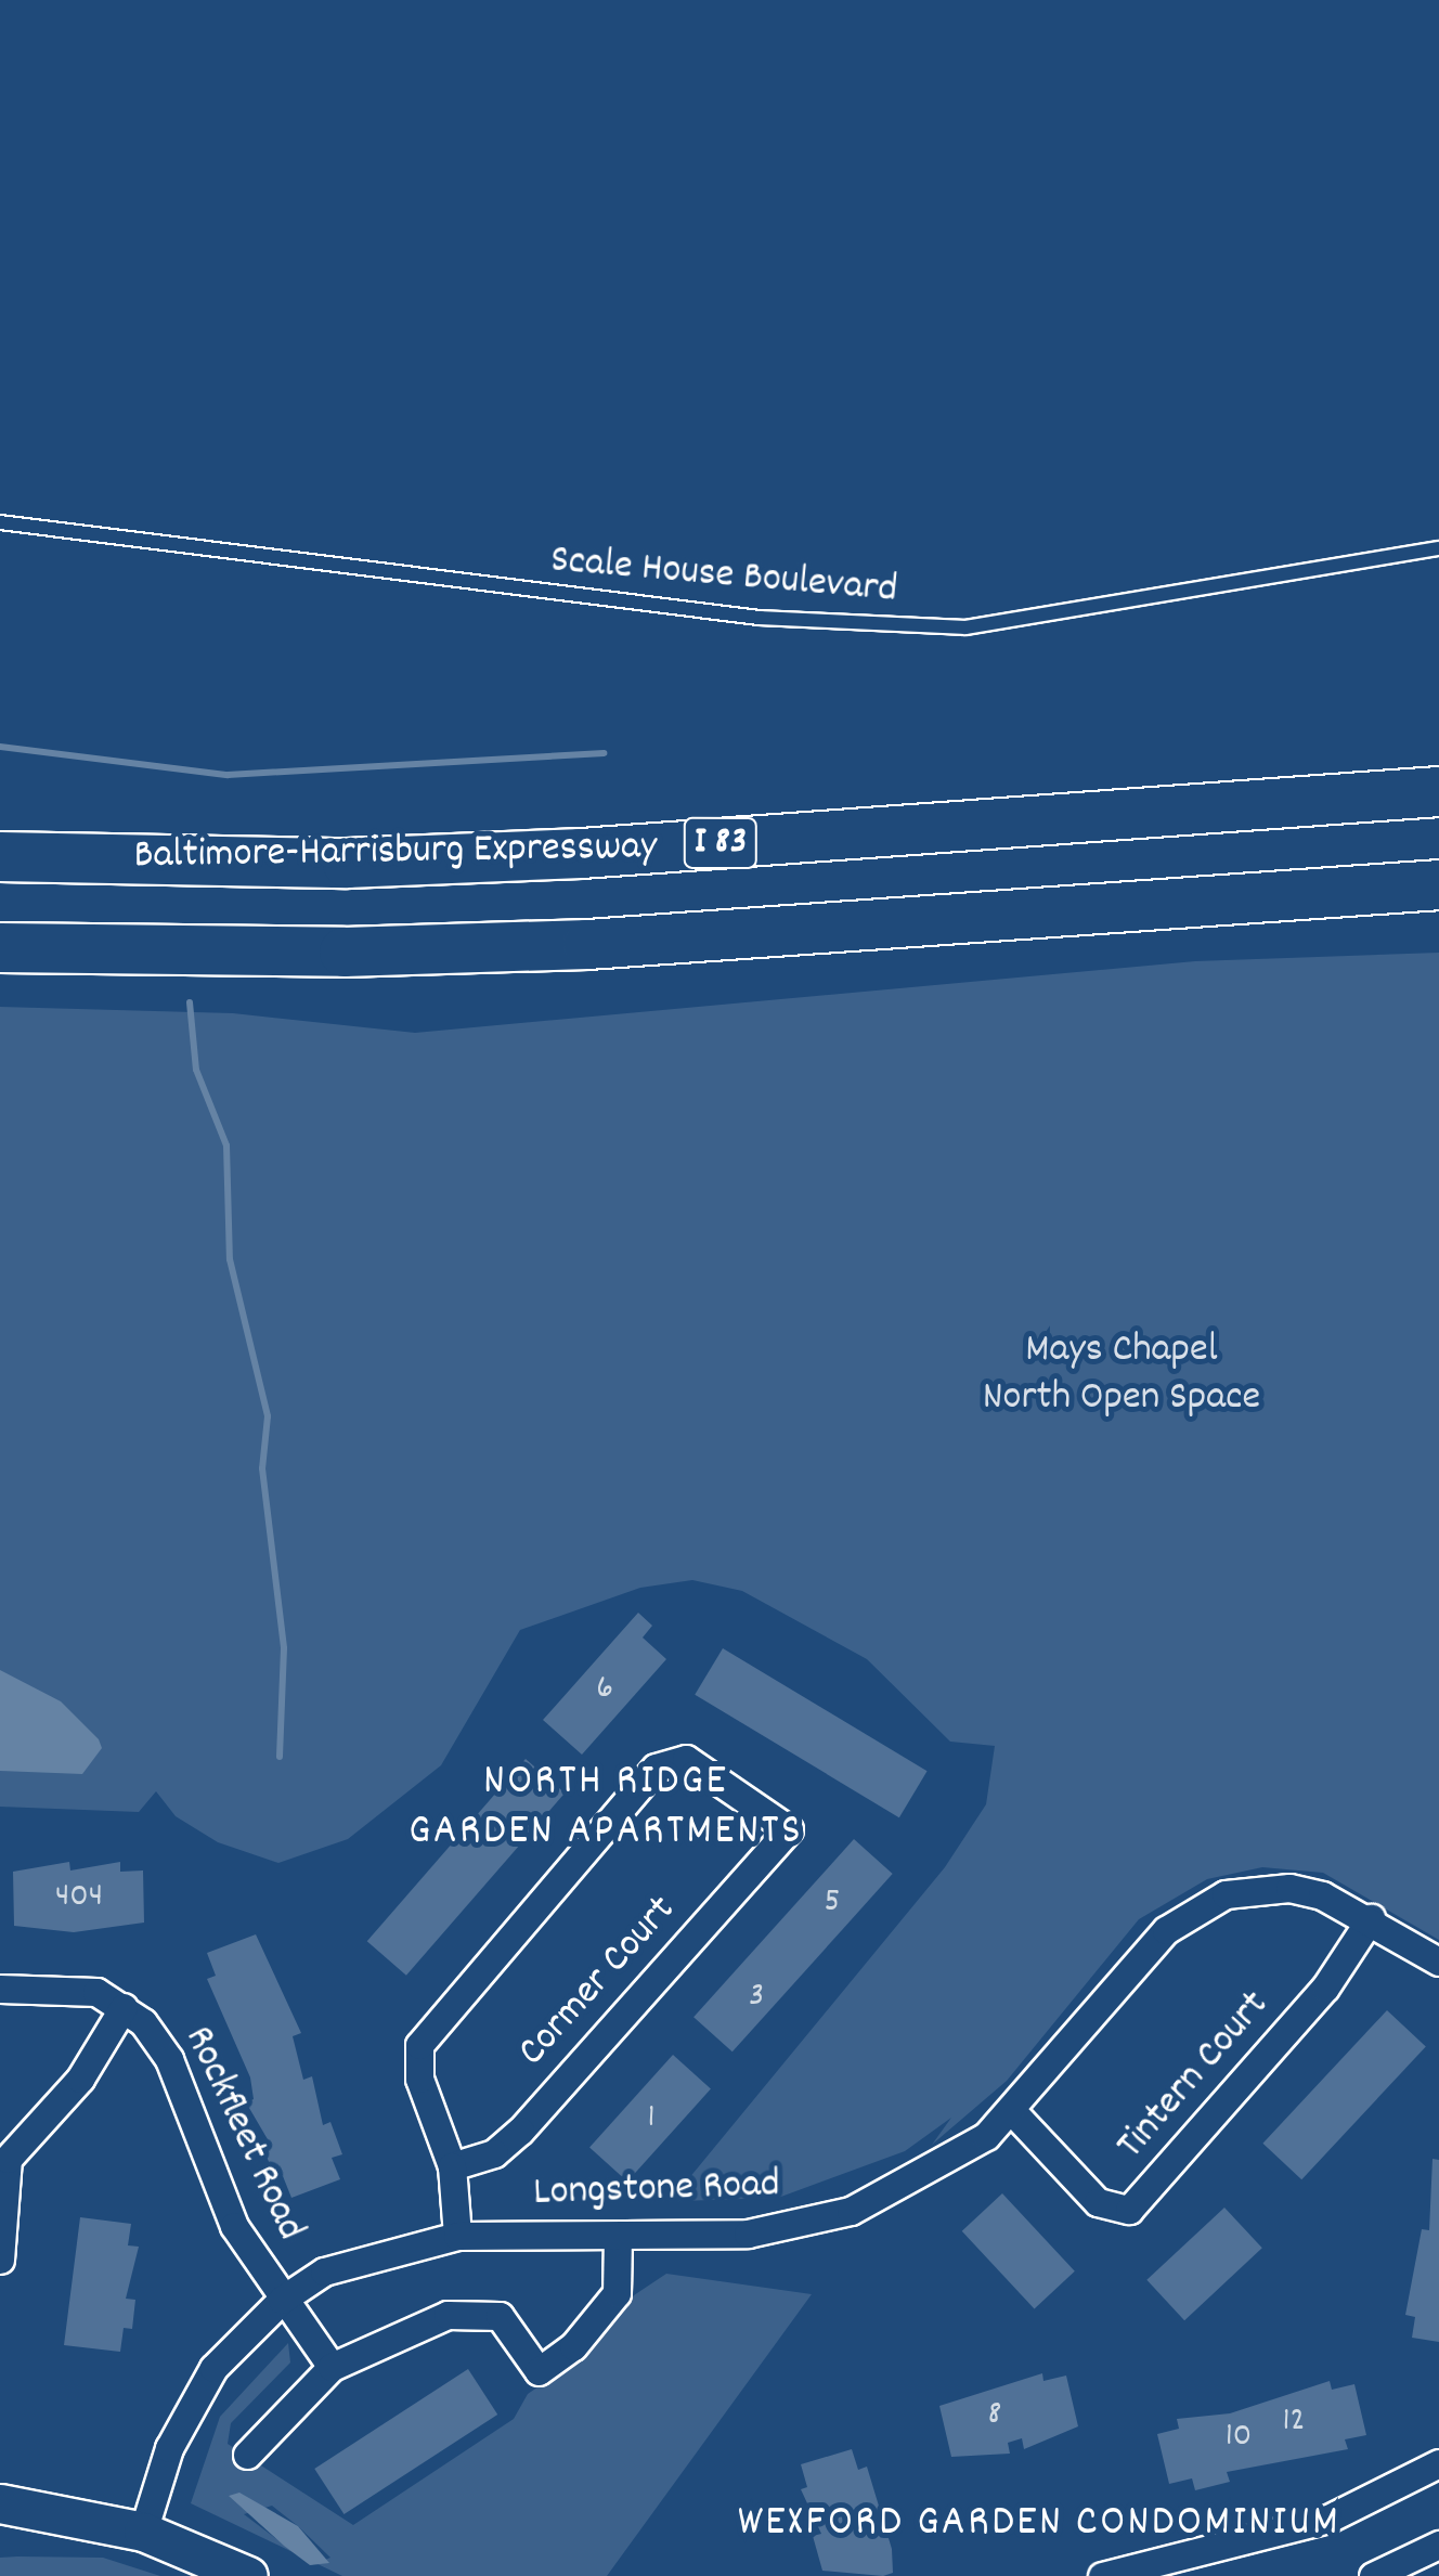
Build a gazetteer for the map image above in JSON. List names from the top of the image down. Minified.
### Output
{"streets":{"highway":["I 83","Baltimore-Harrisburg Expressway"],"street":["Cormer Court","Tintern Court","Rockfleet Road","Longstone Road"],"lane":["Scale House Boulevard"]},"crossings":[["Cormer Court","Longstone Road"],["Tintern Court","Longstone Road"],["Rockfleet Road","Longstone Road"]],"districts":["NORTH RIDGE GARDEN APARTMENTS","WEXFORD GARDEN CONDOMINIUM"],"parks":["Mays Chapel North Open Space"],"house_numbers":["6","404","5","3","1","8","12","10"]}
